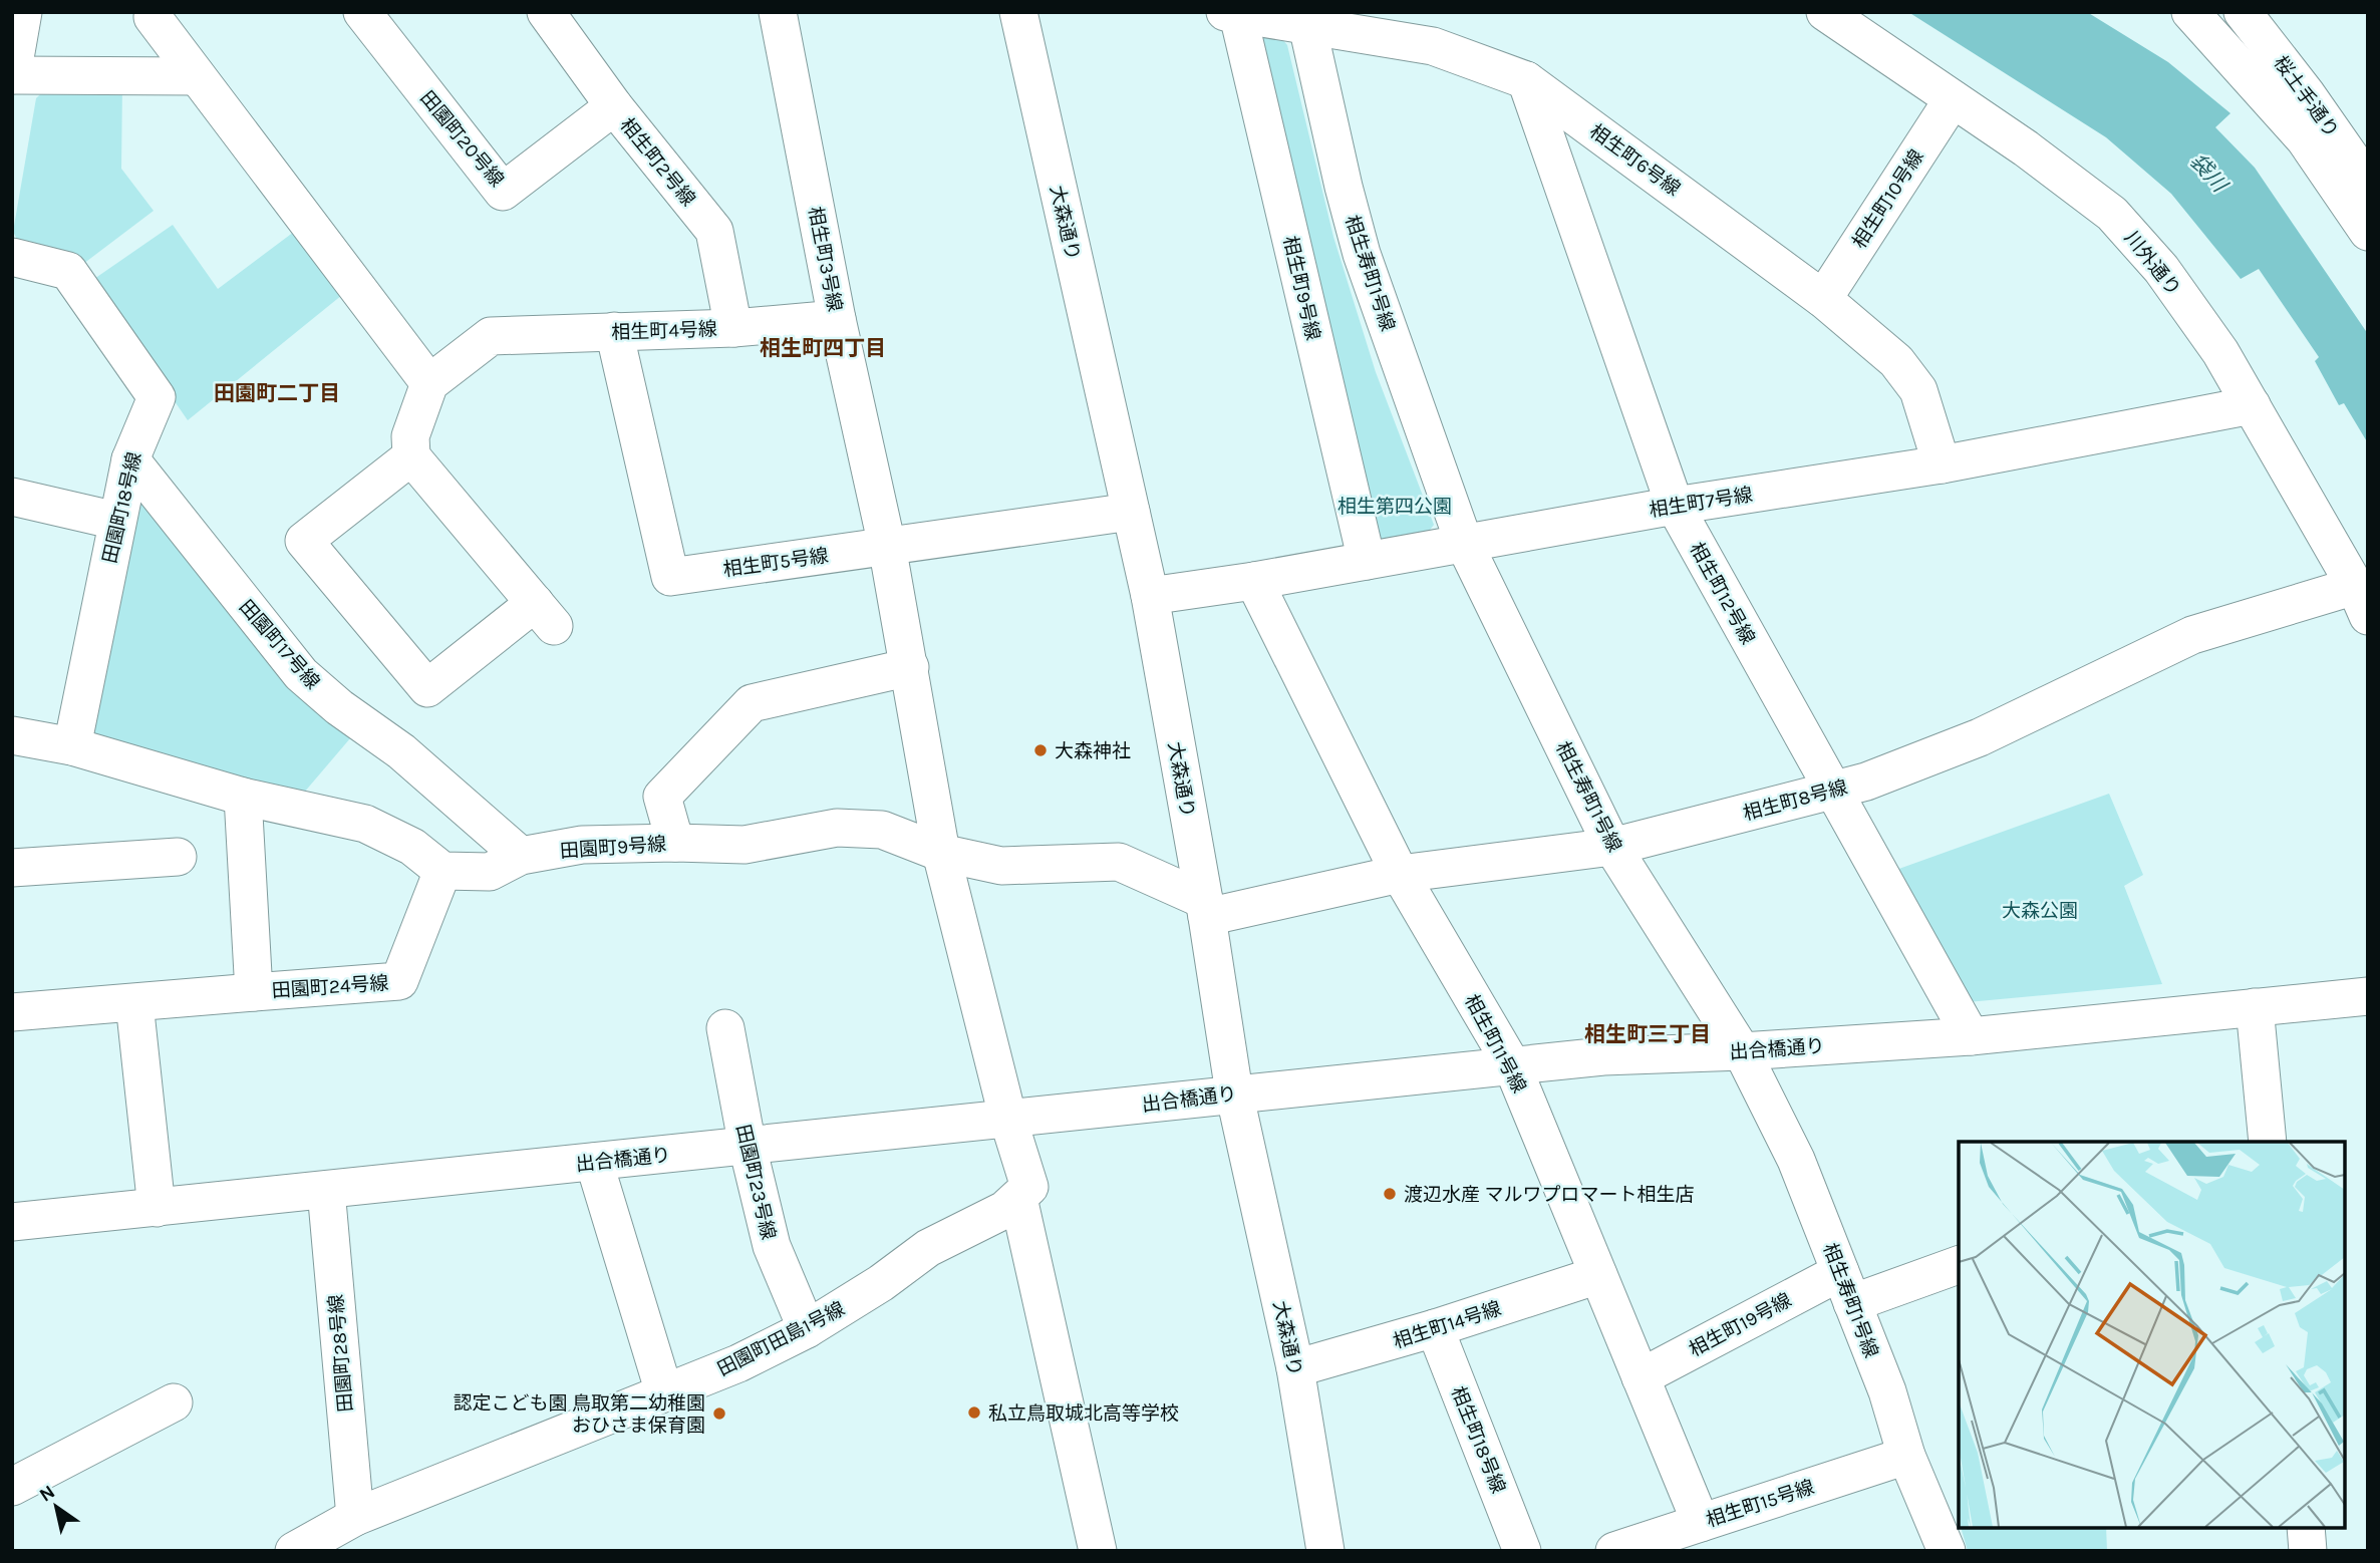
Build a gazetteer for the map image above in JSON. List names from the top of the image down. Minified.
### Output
{"streets":{"street":["桜土手通り","田園町20号線","相生町6号線","相生町2号線","相生町10号線","大森通り","相生町3号線","川外通り","相生寿町1号線","相生町9号線","相生町4号線","相生町7号線","田園町18号線","相生町5号線","相生町12号線","田園町17号線","相生町8号線","田園町9号線","田園町24号線","相生町11号線","出合橋通り","田園町23号線","相生町14号線","相生町19号線","田園町田島1号線","田園町28号線","相生町18号線","相生町15号線"]},"crossings":[["田園町20号線","相生町2号線"],["相生町6号線","相生町10号線"],["相生町6号線","相生寿町1号線"],["相生町6号線","相生町9号線"],["相生町6号線","相生町7号線"],["相生町6号線","相生町12号線"],["相生町2号線","相生町4号線"],["相生町10号線","川外通り"],["大森通り","相生町7号線"],["大森通り","相生町5号線"],["大森通り","相生町8号線"],["大森通り","田園町9号線"],["大森通り","出合橋通り"],["大森通り","相生町14号線"],["相生町3号線","相生町4号線"],["相生町3号線","相生町5号線"],["相生町3号線","田園町9号線"],["相生町3号線","出合橋通り"],["川外通り","相生町7号線"],["川外通り","相生町8号線"],["相生寿町1号線","相生町7号線"],["相生寿町1号線","相生町8号線"],["相生寿町1号線","出合橋通り"],["相生寿町1号線","相生町19号線"],["相生寿町1号線","相生町15号線"],["相生町9号線","相生町7号線"],["相生町4号線","相生町5号線"],["相生町7号線","相生町12号線"],["相生町7号線","相生町11号線"],["田園町18号線","田園町17号線"],["相生町12号線","相生町8号線"],["相生町12号線","出合橋通り"],["田園町17号線","田園町9号線"],["相生町8号線","田園町9号線"],["相生町8号線","相生町11号線"],["田園町9号線","田園町24号線"],["相生町11号線","出合橋通り"],["相生町11号線","相生町14号線"],["相生町11号線","相生町19号線"],["相生町11号線","相生町15号線"],["出合橋通り","田園町23号線"],["出合橋通り","田園町28号線"],["田園町23号線","田園町田島1号線"],["相生町14号線","相生町18号線"],["田園町田島1号線","田園町28号線"]],"districts":["相生町四丁目","田園町二丁目","相生町三丁目"],"water":["袋川"],"parks":["相生第四公園","大森公園"],"places":["大森神社","渡辺水産 マルワプロマート相生店","私立鳥取城北高等学校","認定こども園 鳥取第二幼稚園 おひさま保育園"],"north":"top left"}
